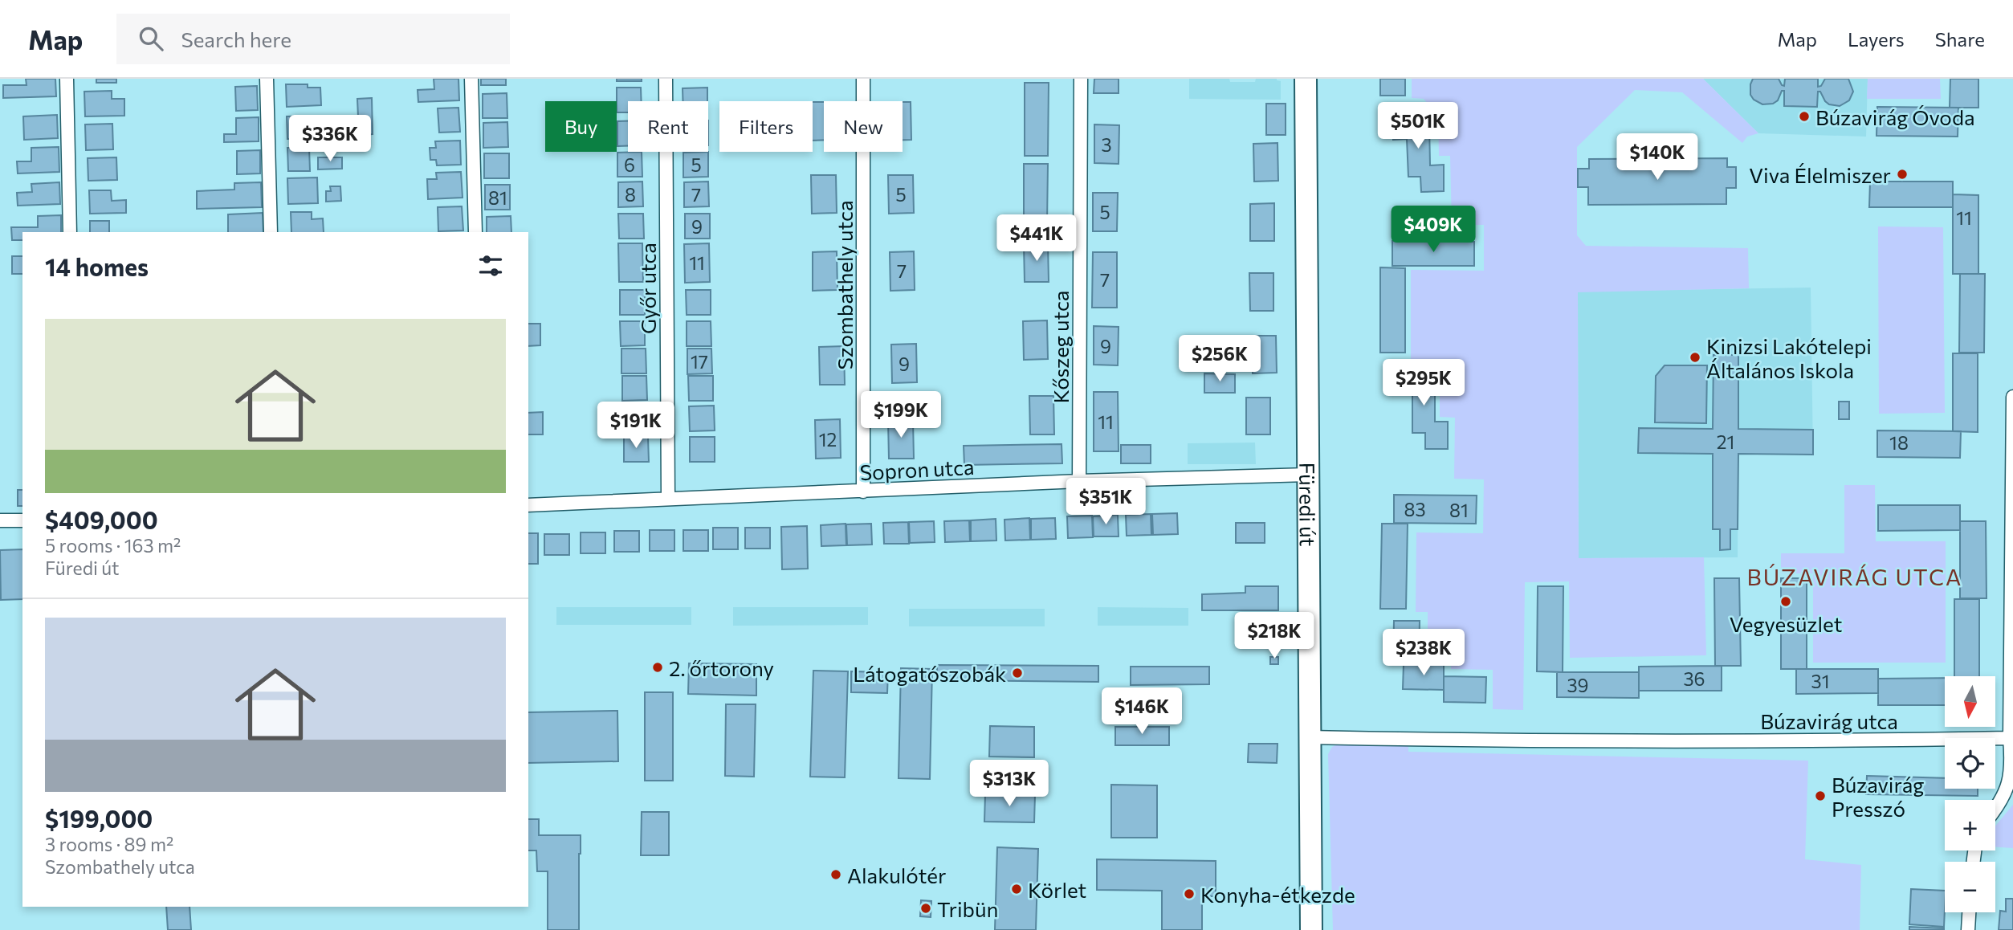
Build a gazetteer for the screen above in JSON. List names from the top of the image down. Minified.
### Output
{"streets":{"main road":["Füredi út"],"street":["Szombathely utca","Győr utca","Kőszeg utca","Sopron utca","Búzavirág utca"]},"crossings":[["Szombathely utca","Sopron utca"],["Győr utca","Sopron utca"],["Kőszeg utca","Sopron utca"],["Sopron utca","Füredi út"],["Füredi út","Búzavirág utca"]],"districts":["BÚZAVIRÁG UTCA"],"places":["Búzavirág Óvoda","Viva Élelmiszer","Kinizsi Lakótelepi Általános Iskola","Vegyesüzlet","2. őrtorony","Látogatószobák","Búzavirág Presszó","Alakulótér","Körlet","Konyha-étkezde","Tribün"],"house_numbers":["3","6","5","8","7","5","81","5","11","9","11","7","7","9","17","9","11","12","21","18","83","81","36","31","39"],"north":"bottom","page":{"header":"Map","search":"Search here","nav":["Map","Layers","Share"],"chip":["Buy","Rent","Filters","New"],"price":["$501K","$336K","$140K","$409K","$441K","$256K","$295K","$199K","$191K","$351K","$218K","$238K","$146K","$313K"],"heading":"14 homes","list":[{"name":"$409,000","note":"5 rooms · 163 m² · Füredi út"},{"name":"$199,000","note":"3 rooms · 89 m² · Szombathely utca"}],"map_buttons":["+","−"]}}
